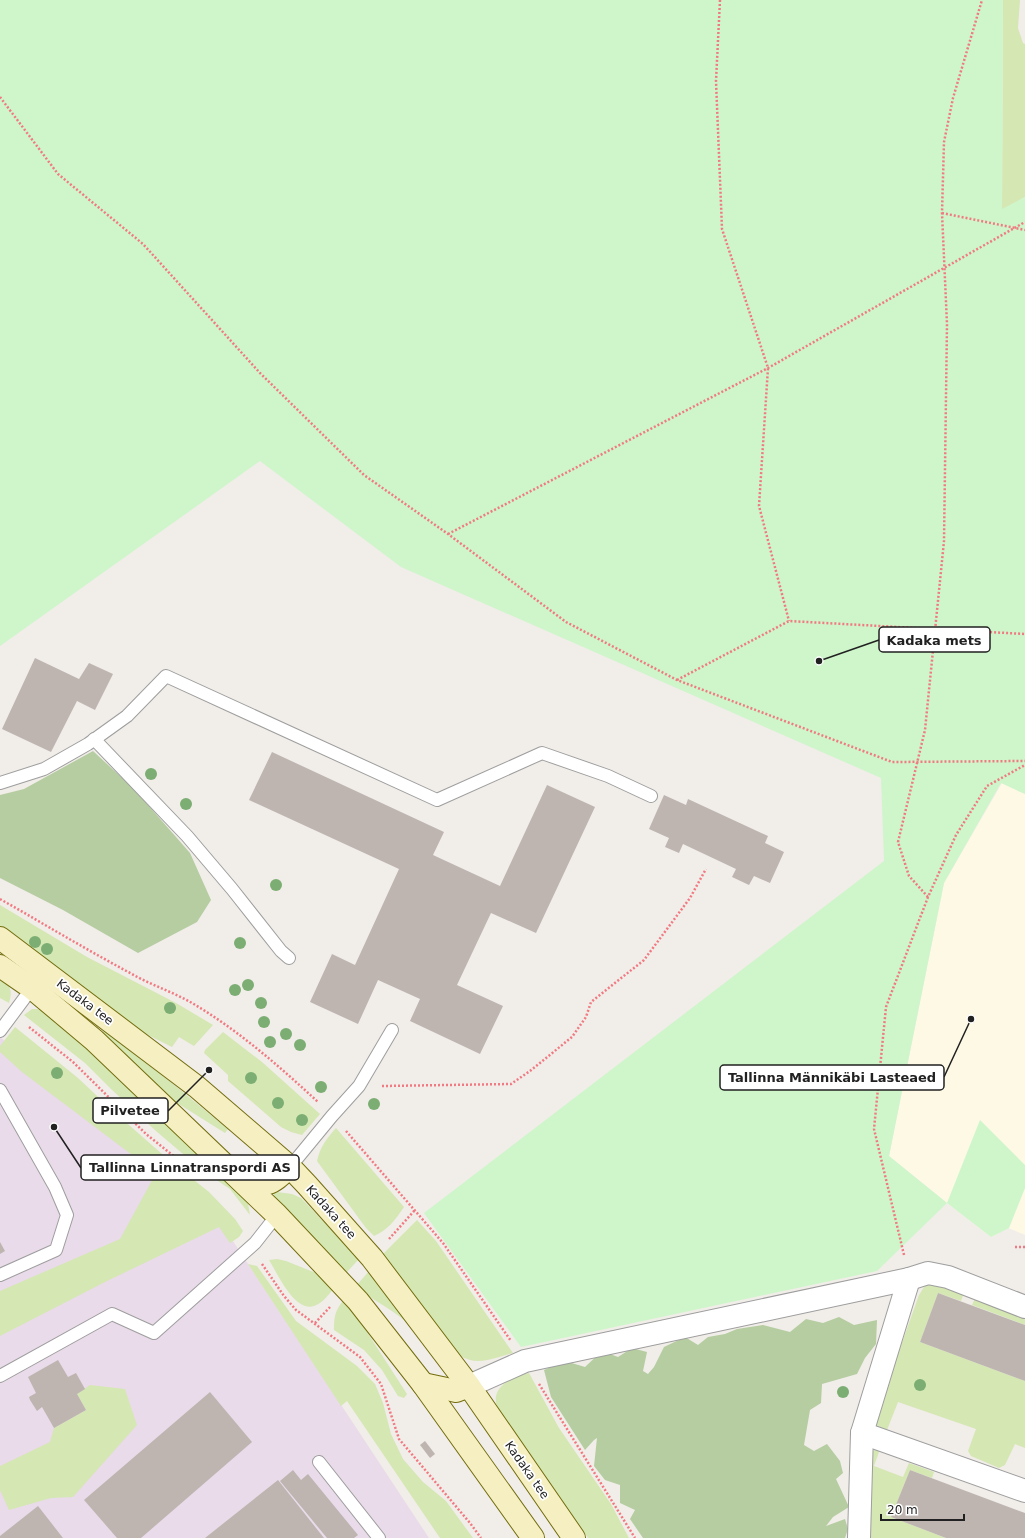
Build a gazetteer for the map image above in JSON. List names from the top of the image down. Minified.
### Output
{"streets":{"main road":["Kadaka tee"]},"places":["Kadaka mets","Tallinna Männikäbi Lasteaed","Pilvetee","Tallinna Linnatranspordi AS"],"scale_bar":"20 m"}
